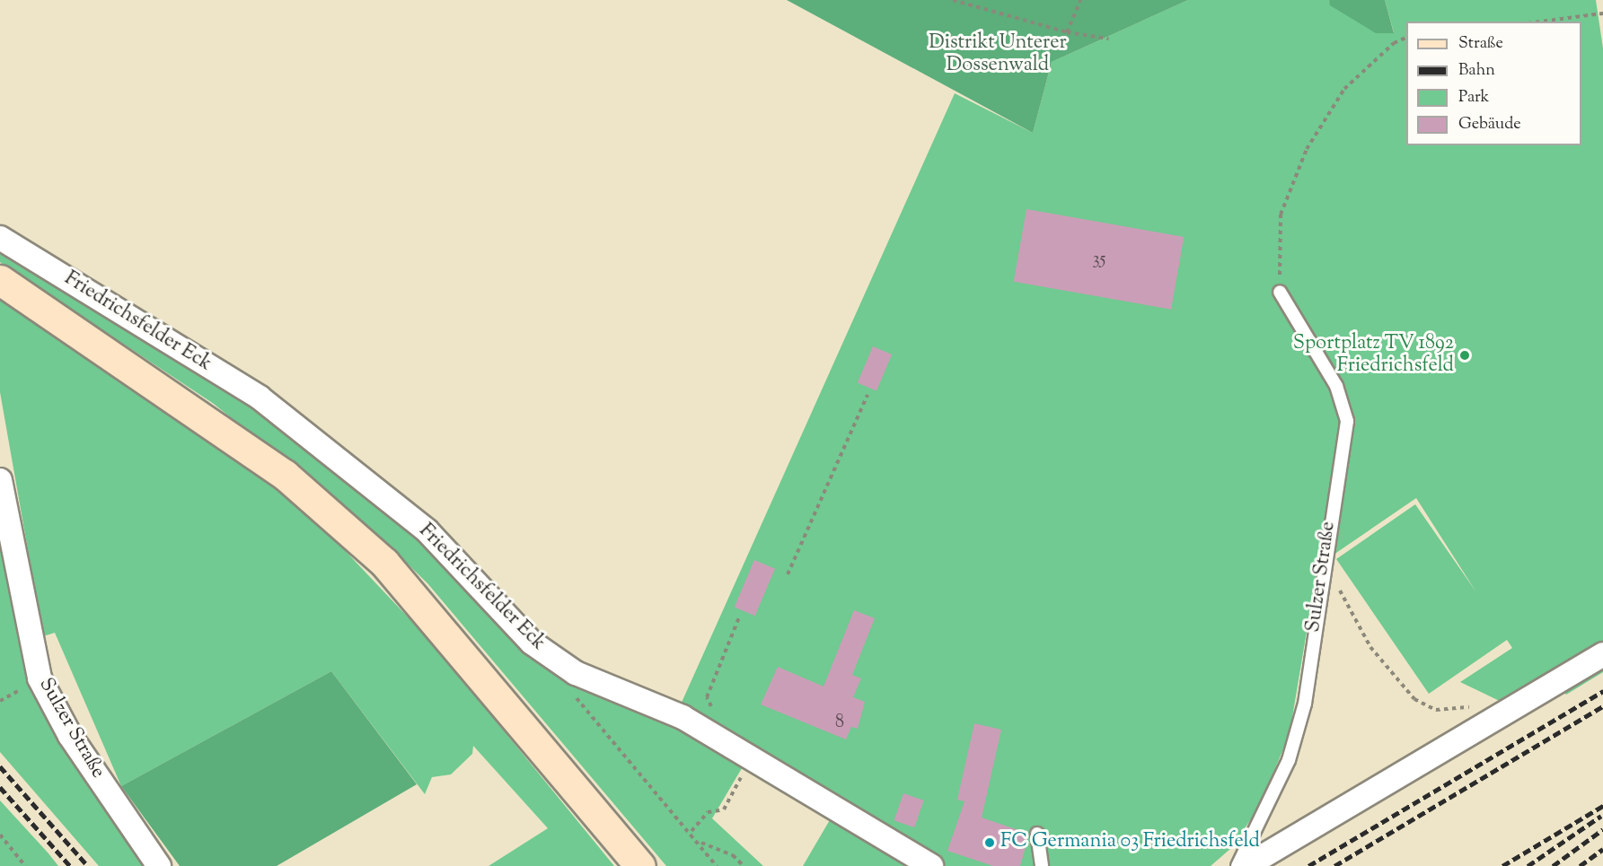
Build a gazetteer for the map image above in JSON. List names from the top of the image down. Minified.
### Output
{"streets":{"street":["Friedrichsfelder Eck","Sulzer Straße"]},"parks":["Distrikt Unterer Dossenwald"],"places":["Sportplatz TV 1892 Friedrichsfeld","FC Germania 03 Friedrichsfeld"],"house_numbers":["35","8"],"legend":["Straße","Bahn","Park","Gebäude"]}
